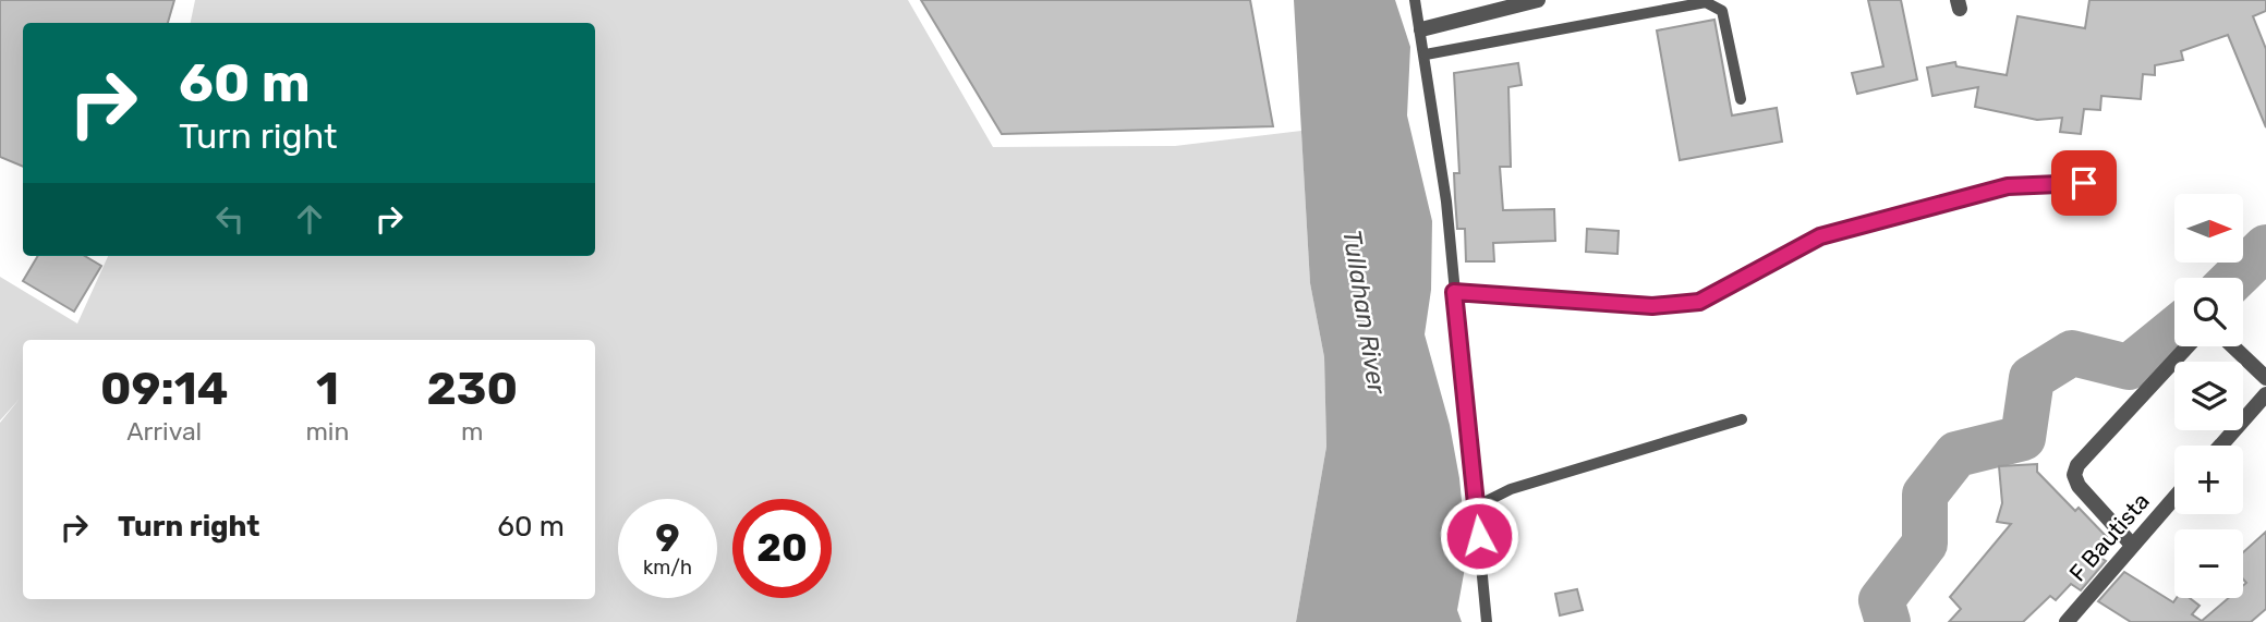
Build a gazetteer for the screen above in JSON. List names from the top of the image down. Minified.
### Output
{"streets":{"street":["F Bautista"]},"water":["Tullahan River"],"north":"right","page":{"turn":["60 m","Turn right"],"map_buttons":["+","−"],"eta":["09:14","Arrival","1","min","230","m"],"list":[{"name":"Turn right","value":"60 m"}],"speed":"9 km/h","limit":"20"}}
